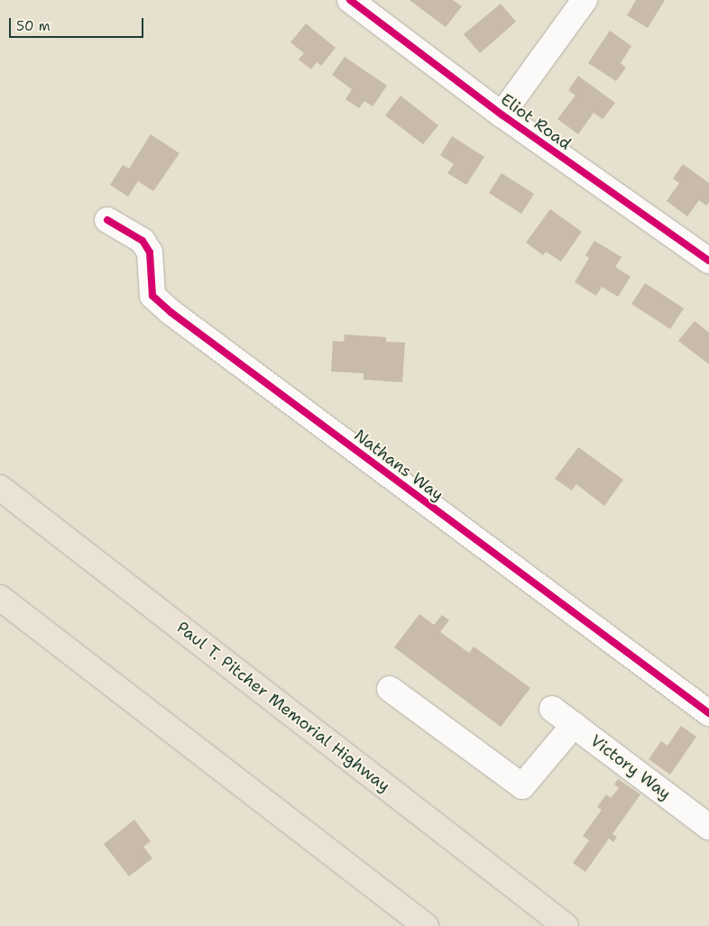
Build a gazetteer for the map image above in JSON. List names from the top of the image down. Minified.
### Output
{"streets":{"highway":["Paul T. Pitcher Memorial Highway"],"street":["Eliot Road","Nathans Way","Victory Way"]},"scale_bar":"50 m"}
